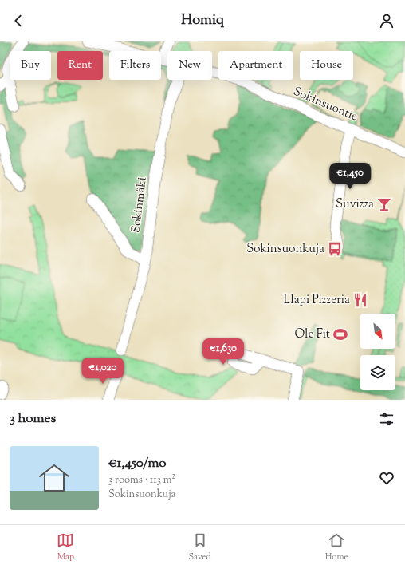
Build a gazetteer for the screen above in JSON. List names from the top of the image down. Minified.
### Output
{"streets":{"street":["Sokinsuontie","Sokinmäki"]},"places":{"bar":["Suvizza"],"bus stop":["Sokinsuonkuja"],"restaurant":["Llapi Pizzeria"],"sports":["Ole Fit"]},"north":"bottom right","page":{"header":"Homiq","chip":["Buy","Rent","Filters","New","Apartment","House"],"price":["€1,450","€1,630","€1,020"],"heading":"3 homes","list":[{"name":"€1,450/mo","note":"3 rooms · 113 m² · Sokinsuonkuja"}],"tabs":["Map","Saved","Home"]}}
